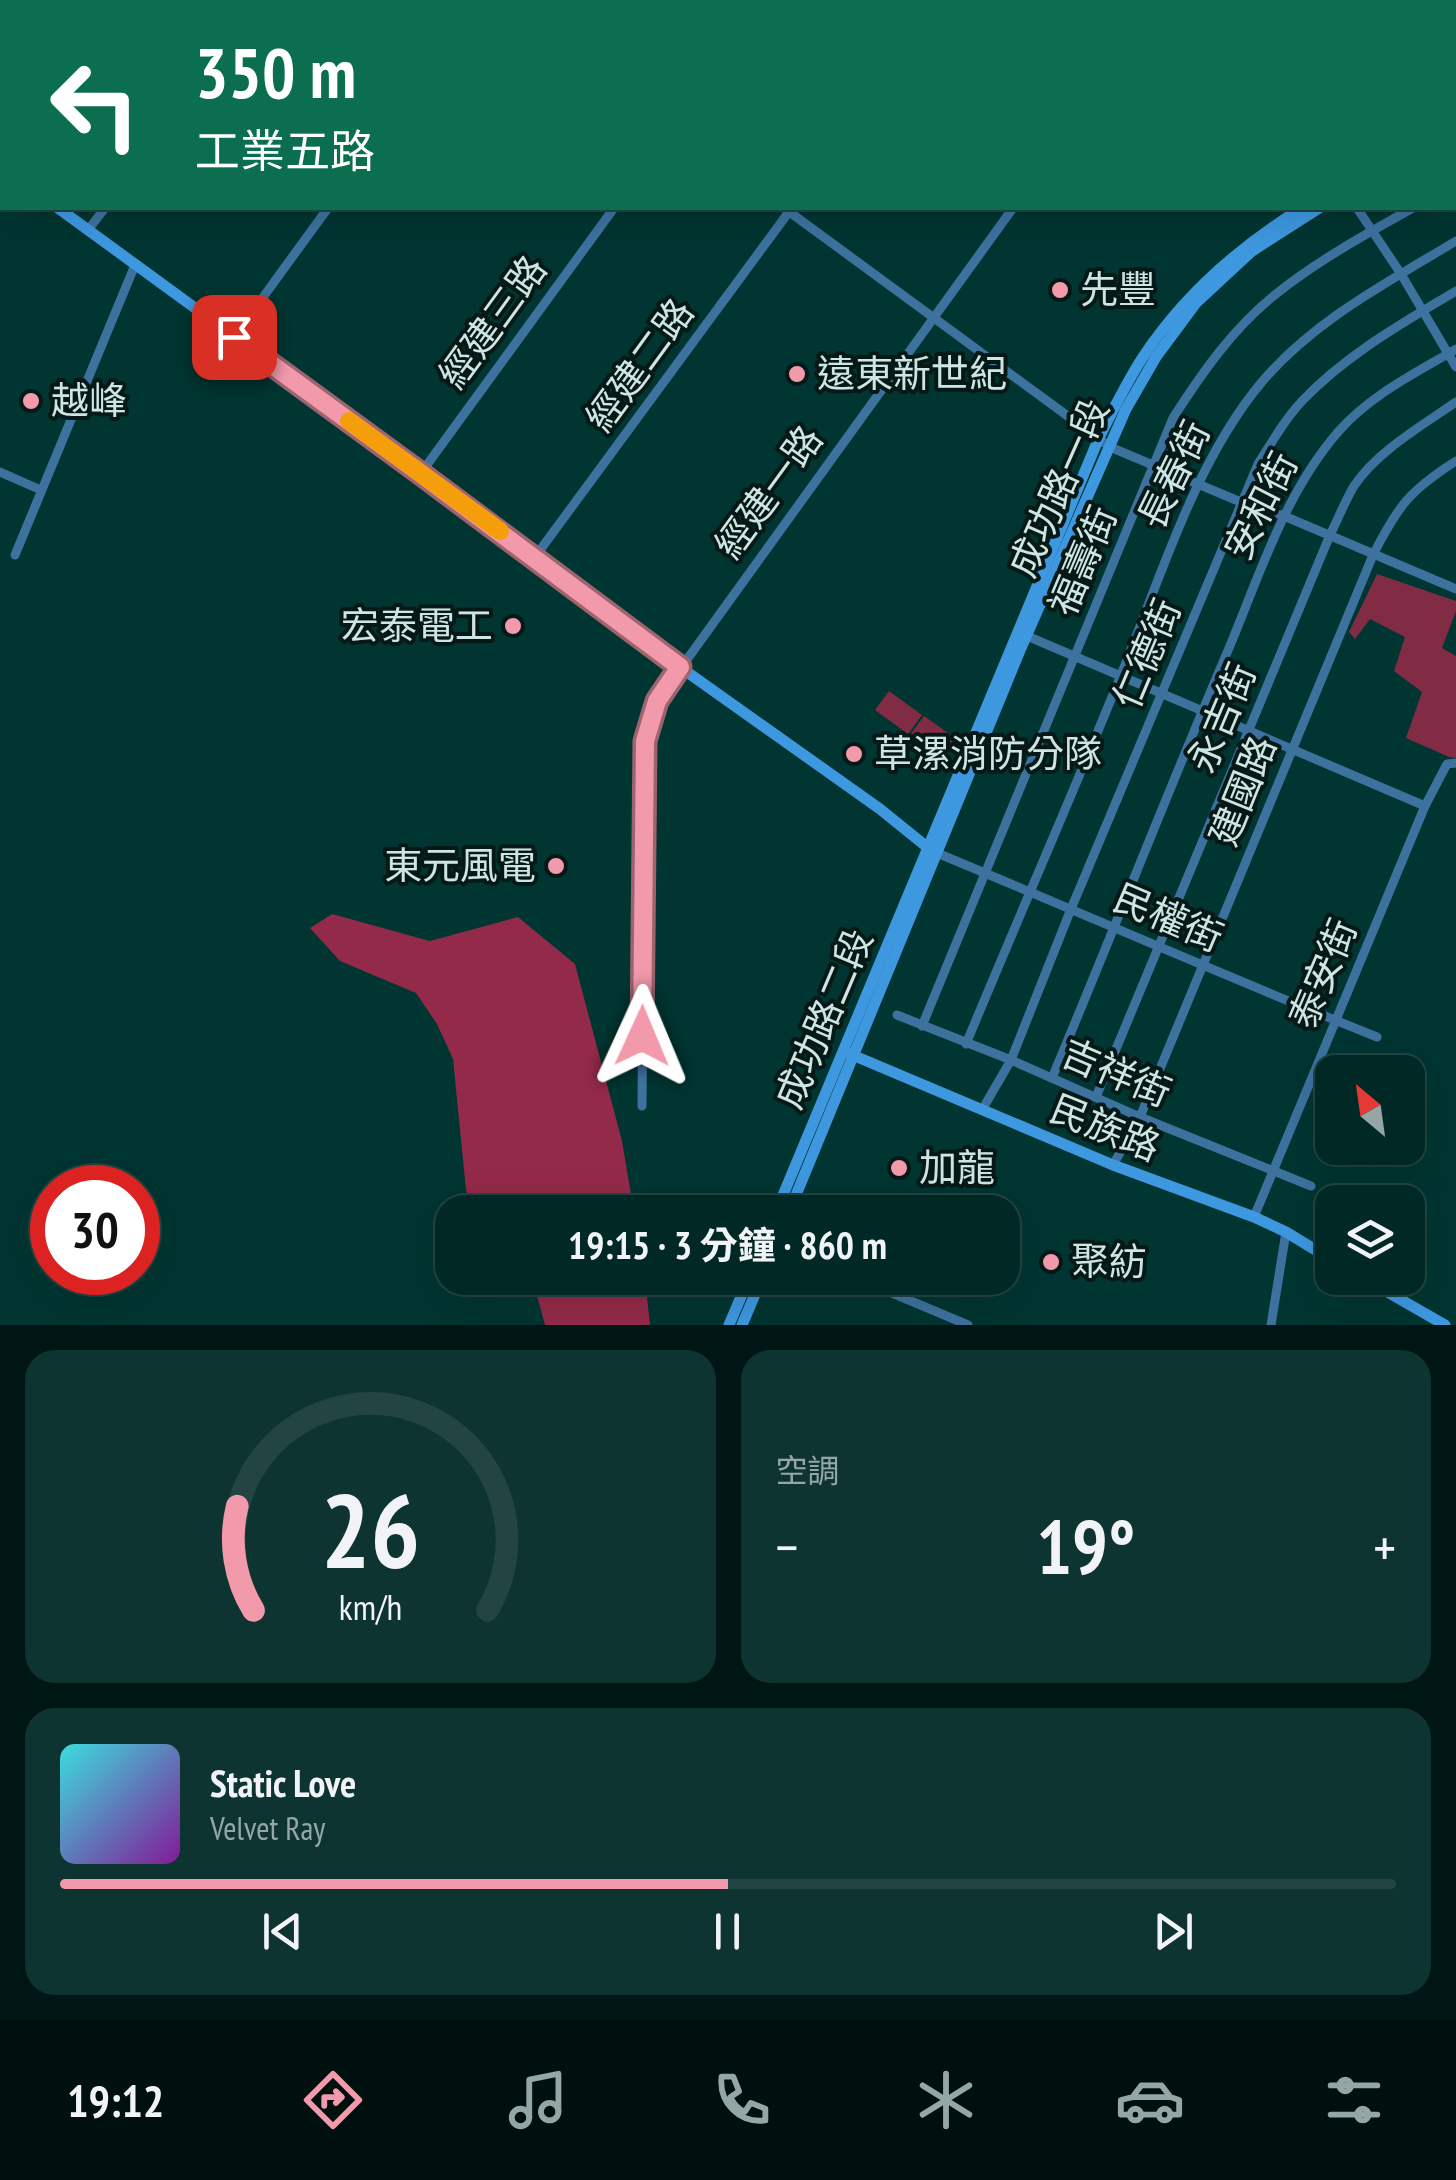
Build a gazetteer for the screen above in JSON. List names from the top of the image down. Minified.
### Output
{"streets":{"street":["經建三路","經建二路","長春街","成功路一段","經建一路","安和街","福壽街","仁德街","永吉街","建國路","民權街","泰安街","成功路二段","吉祥街","民族路"]},"crossings":[["長春街","民權街"],["長春街","吉祥街"],["成功路一段","民權街"],["成功路一段","成功路二段"],["安和街","民權街"],["安和街","吉祥街"],["福壽街","民權街"],["福壽街","吉祥街"],["仁德街","民權街"],["仁德街","吉祥街"],["仁德街","民族路"],["永吉街","民權街"],["永吉街","吉祥街"],["建國路","民權街"],["建國路","吉祥街"],["建國路","民族路"],["民權街","泰安街"],["民權街","成功路二段"],["泰安街","吉祥街"],["泰安街","民族路"],["成功路二段","民族路"]],"places":["先豐","遠東新世紀","越峰","宏泰電工","草漯消防分隊","東元風電","加龍","聚紡"],"north":"top left","page":{"turn":["350 m","工業五路"],"limit":"30","trip":"19:15 · 3 分鐘 · 860 m","tile":"空調","heat":["−","19°","+"],"song":["Static Love","Velvet Ray"],"tabs":"19:12","gauge":["26","km/h"]}}
